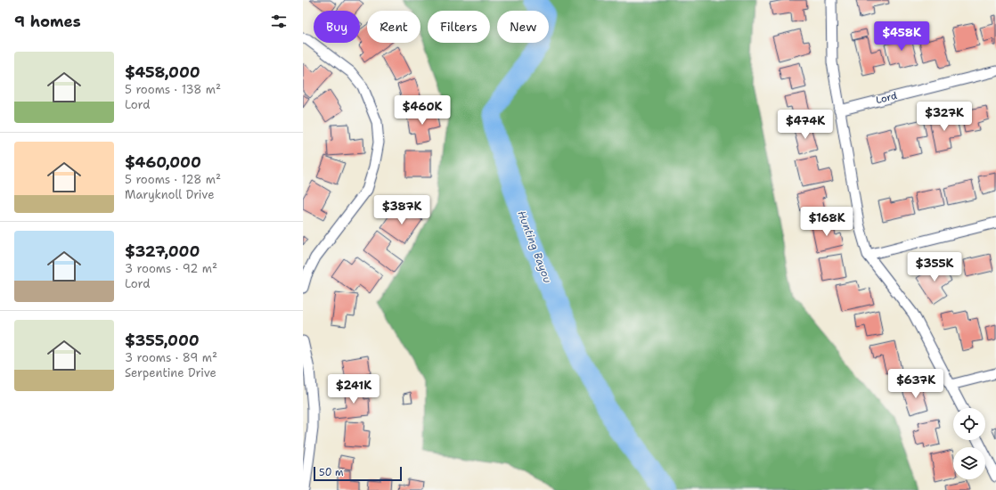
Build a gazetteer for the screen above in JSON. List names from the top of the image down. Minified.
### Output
{"streets":{"street":["Lord"]},"water":["Hunting Bayou"],"scale_bar":"50 m","page":{"heading":"9 homes","chip":["Buy","Rent","Filters","New"],"price":["$458K","$460K","$327K","$474K","$387K","$168K","$355K","$637K","$241K"],"list":[{"name":"$458,000","note":"5 rooms · 138 m² · Lord"},{"name":"$460,000","note":"5 rooms · 128 m² · Maryknoll Drive"},{"name":"$327,000","note":"3 rooms · 92 m² · Lord"},{"name":"$355,000","note":"3 rooms · 89 m² · Serpentine Drive"}],"scale":"50 m"}}
